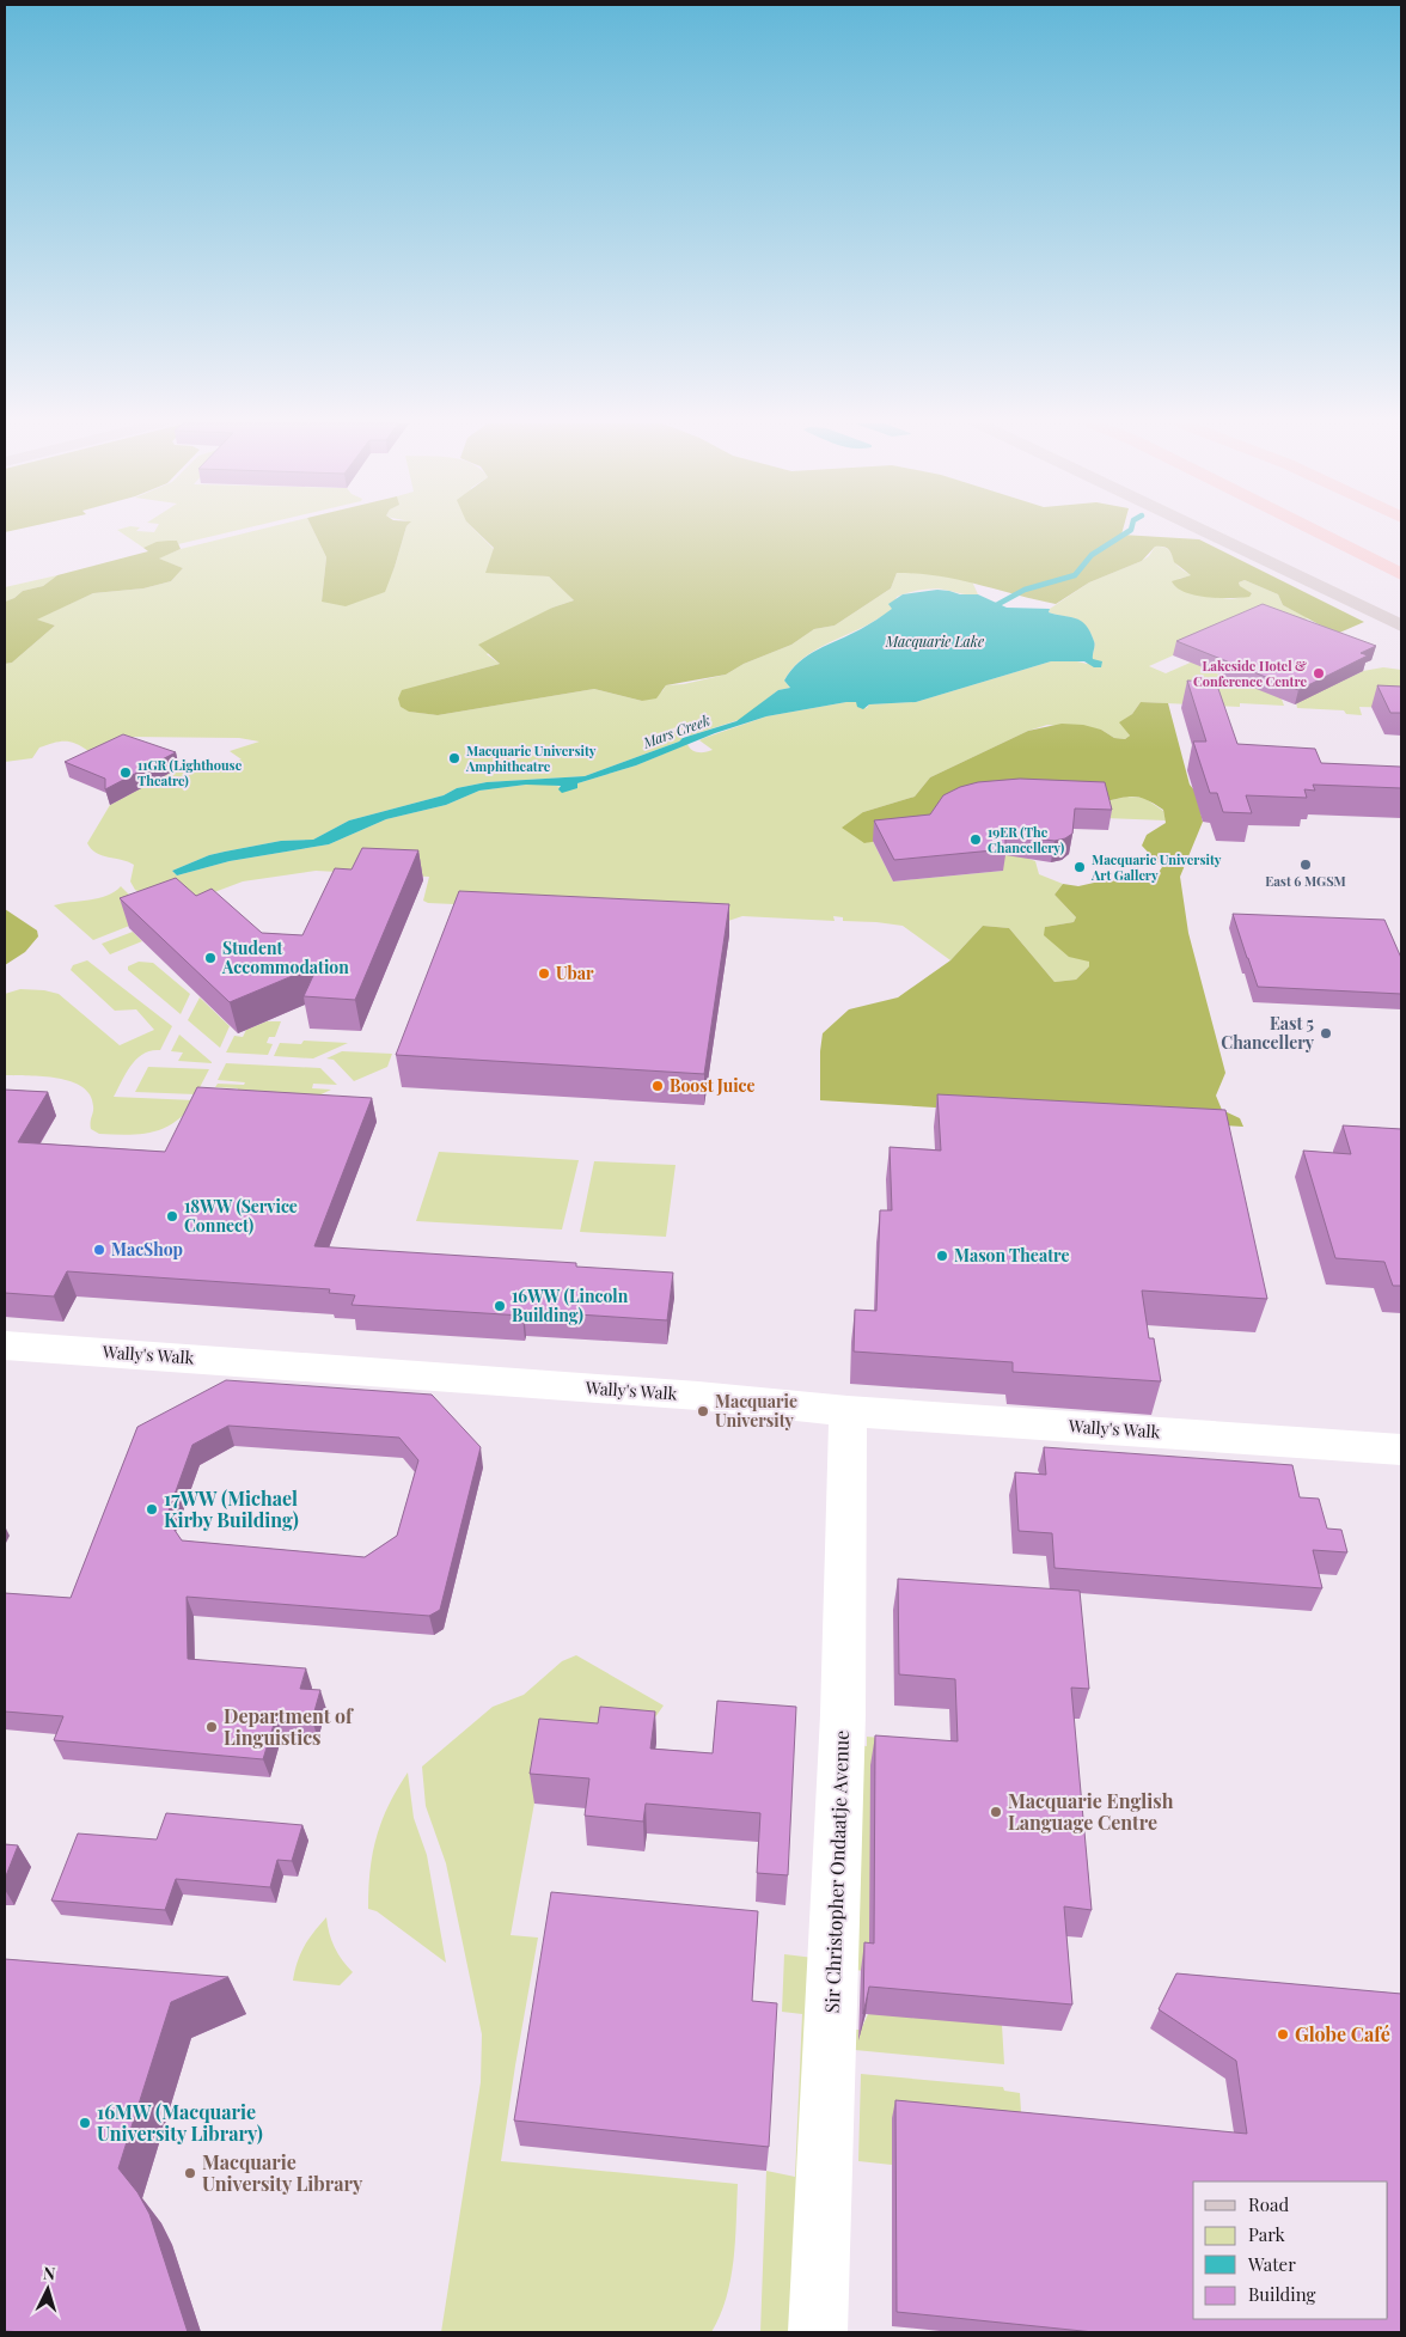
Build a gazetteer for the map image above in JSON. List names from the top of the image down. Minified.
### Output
{"streets":{"street":["Wally's Walk","Sir Christopher Ondaatje Avenue"]},"crossings":[["Wally's Walk","Sir Christopher Ondaatje Avenue"]],"water":["Macquarie Lake","Mars Creek"],"places":["Lakeside Hotel & Conference Centre","Macquarie University Amphitheatre","11GR (Lighthouse Theatre)","19ER (The Chancellery)","East 6 MGSM","Macquarie University Art Gallery","Student Accommodation","Ubar","East 5 Chancellery","Boost Juice","18WW (Service Connect)","MacShop","Mason Theatre","16WW (Lincoln Building)","Macquarie University","17WW (Michael Kirby Building)","Department of Linguistics","Macquarie English Language Centre","Globe Café","16MW (Macquarie University Library)","Macquarie University Library"],"legend":["Road","Park","Water","Building"],"north":"top"}
